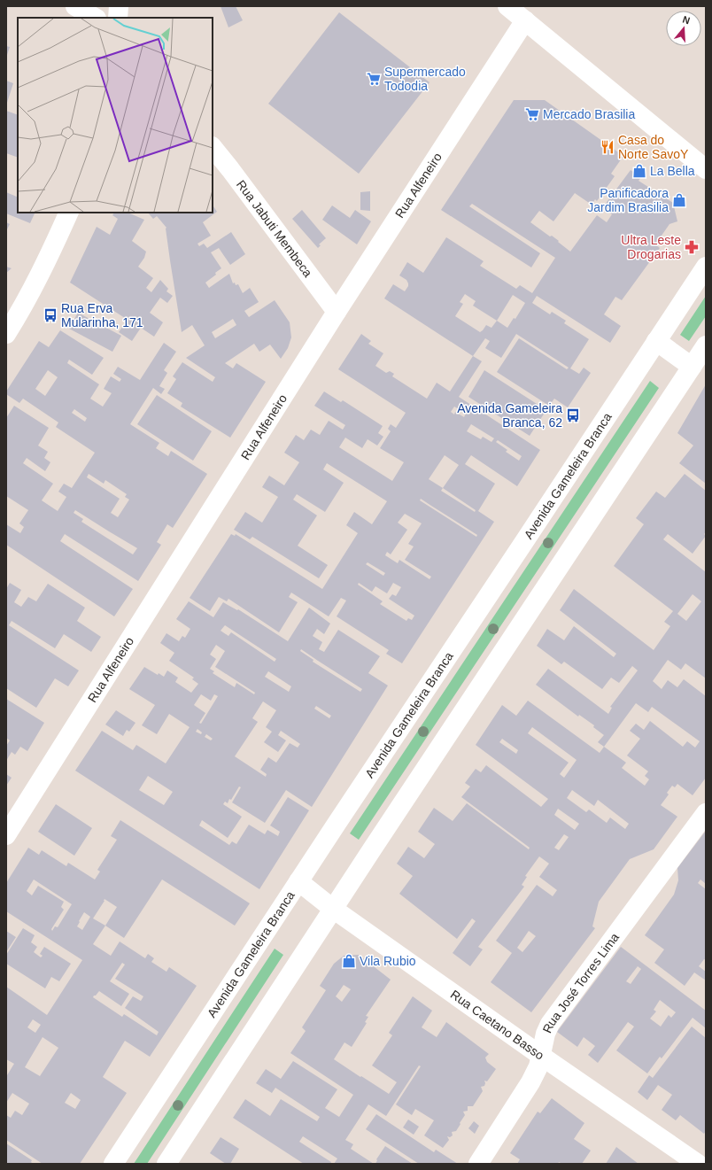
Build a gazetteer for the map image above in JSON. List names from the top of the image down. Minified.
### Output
{"streets":{"main road":["Rua Alfeneiro","Rua Jabuti Membeca","Avenida Gameleira Branca","Rua José Torres Lima","Rua Caetano Basso"]},"crossings":[["Rua Alfeneiro","Rua Jabuti Membeca"],["Avenida Gameleira Branca","Rua Caetano Basso"],["Rua José Torres Lima","Rua Caetano Basso"]],"places":{"supermarket":["Supermercado Tododia","Mercado Brasilia"],"restaurant":["Casa do Norte SavoY"],"shop":["La Bella","Panificadora Jardim Brasilia","Vila Rubio"],"pharmacy":["Ultra Leste Drogarias"],"bus stop":["Rua Erva Mularinha, 171","Avenida Gameleira Branca, 62"]},"north":"top"}
